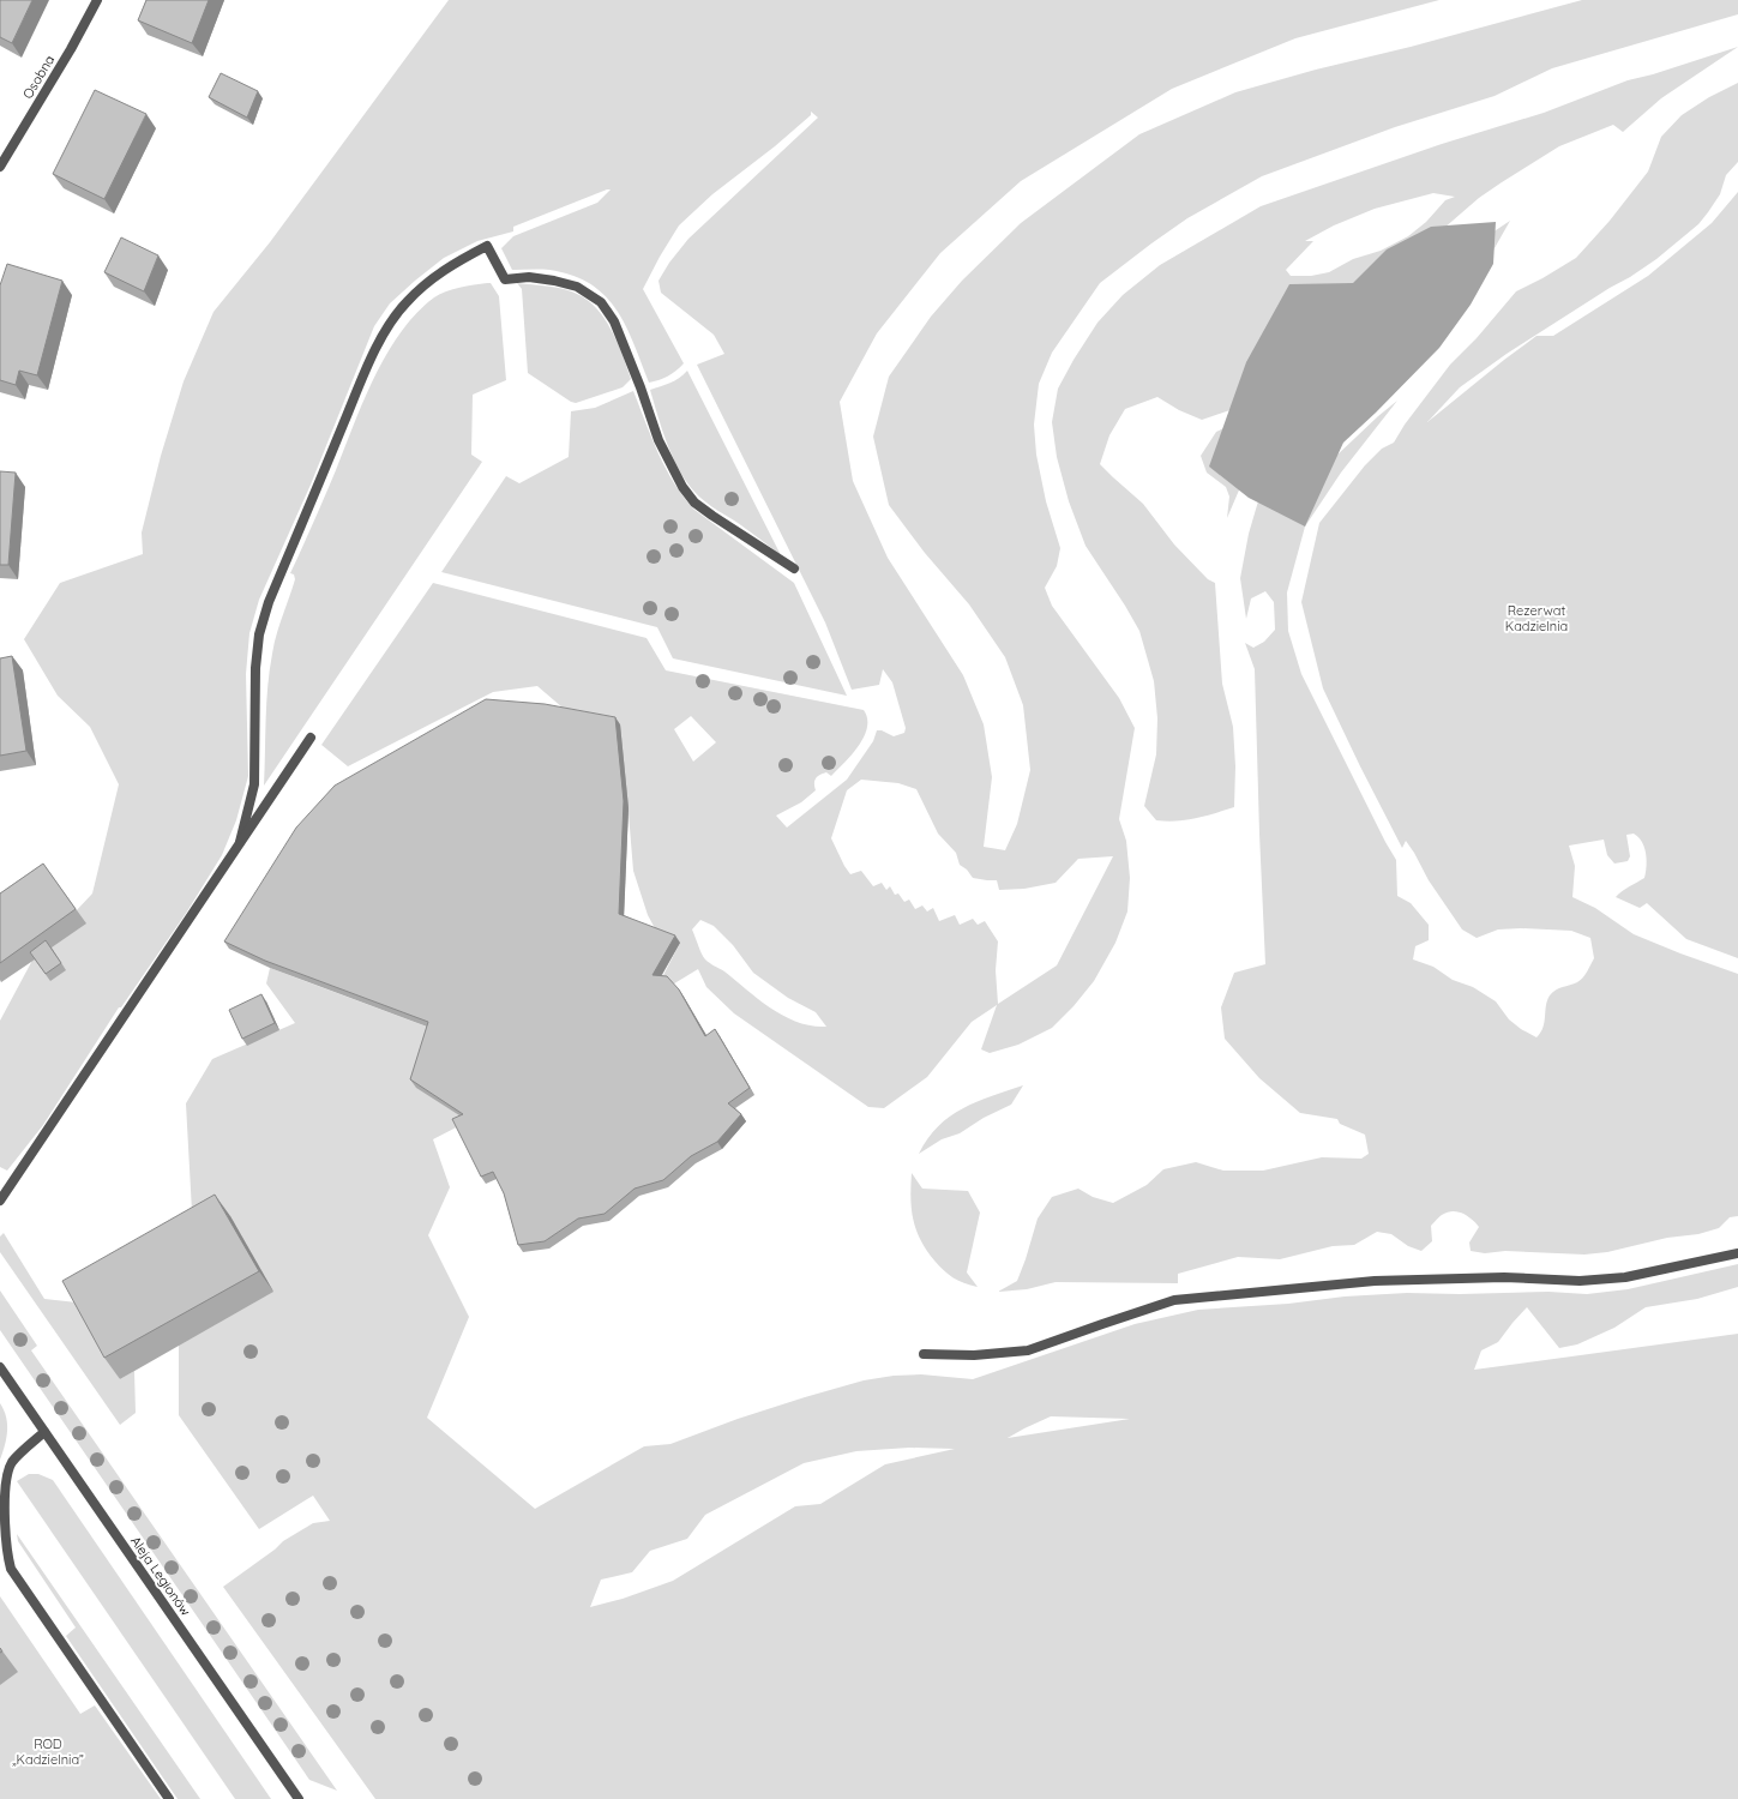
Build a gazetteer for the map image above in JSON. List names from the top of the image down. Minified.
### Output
{"streets":{"street":["Osobna","Aleja Legionów"]},"parks":["Rezerwat Kadzielnia","ROD „Kadzielnia”"]}
